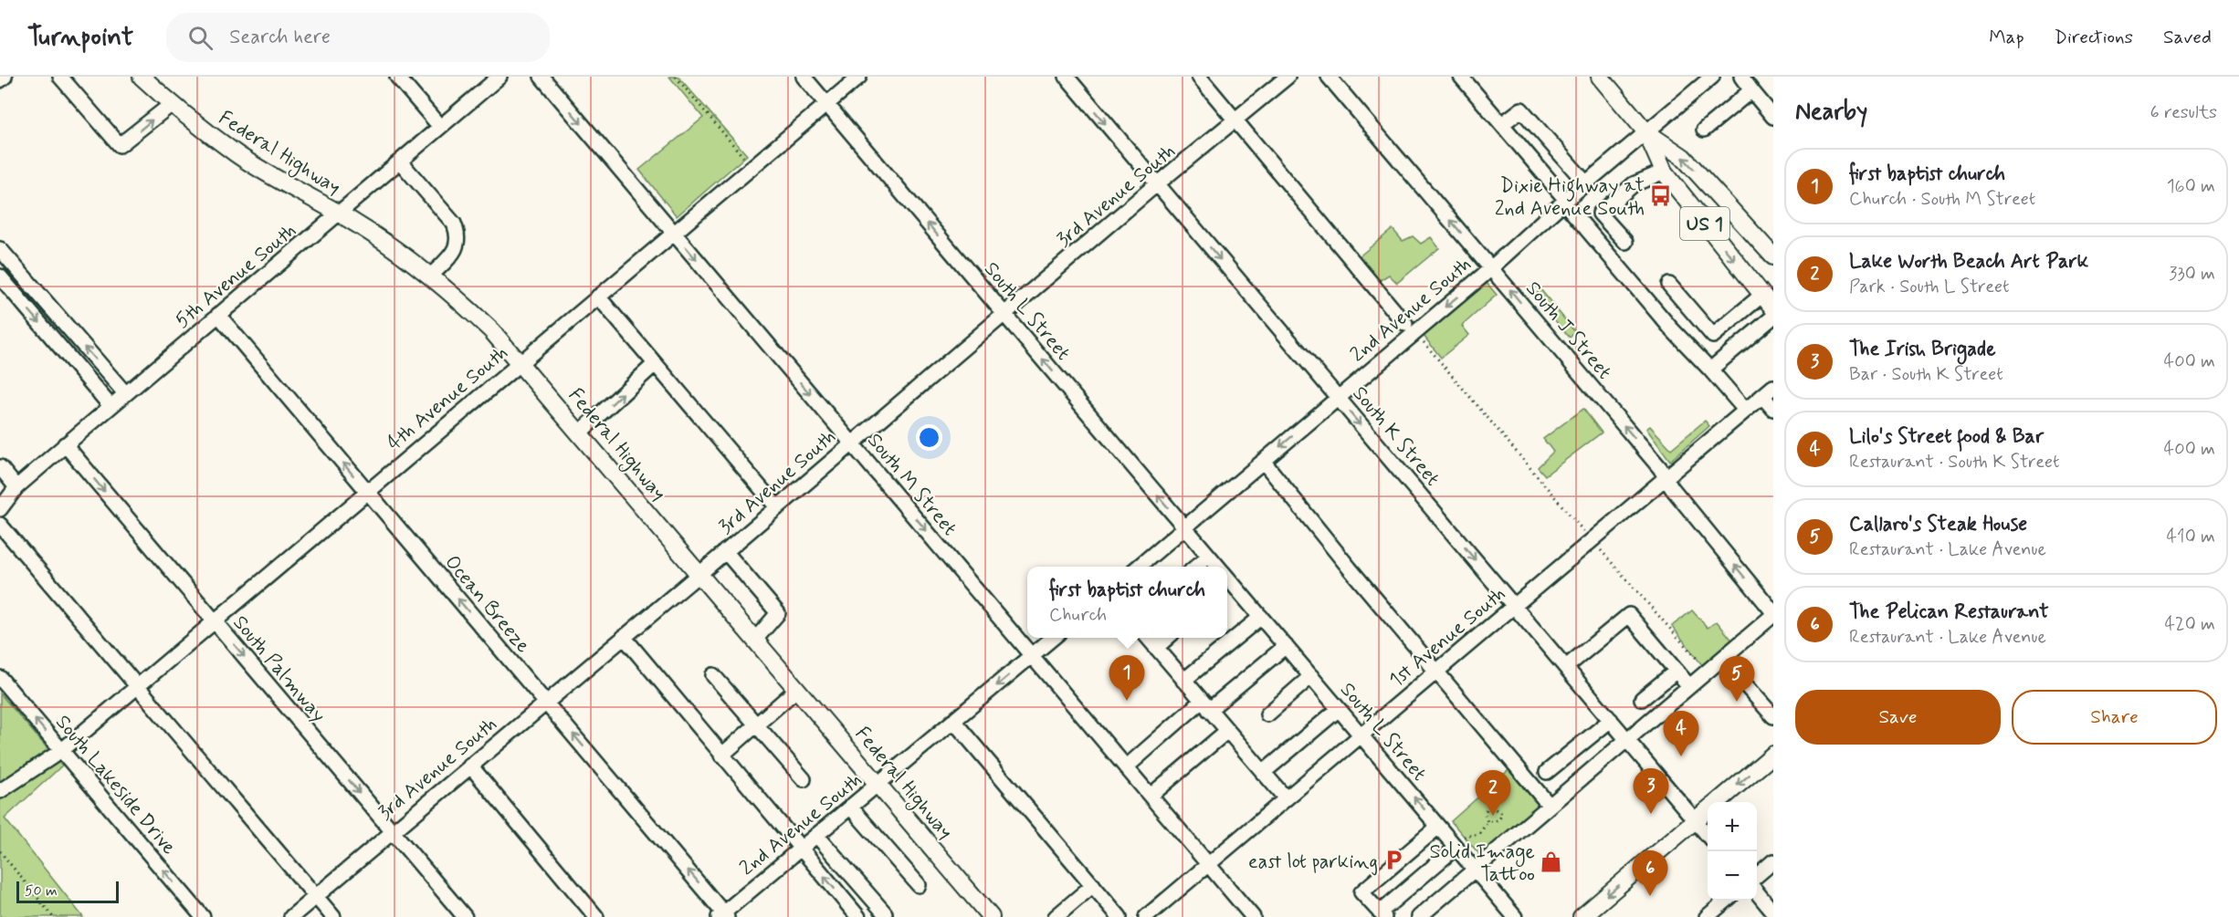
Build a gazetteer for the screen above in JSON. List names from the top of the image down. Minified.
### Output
{"streets":{"main road":["Federal Highway","US 1"],"street":["3rd Avenue South","5th Avenue South","2nd Avenue South","South L Street","South J Street","4th Avenue South","South K Street","South M Street","Ocean Breeze","1st Avenue South","South Palmway","South Lakeside Drive"]},"crossings":[["Federal Highway","3rd Avenue South"],["Federal Highway","5th Avenue South"],["Federal Highway","2nd Avenue South"],["Federal Highway","4th Avenue South"],["3rd Avenue South","South L Street"],["3rd Avenue South","South K Street"],["3rd Avenue South","South M Street"],["3rd Avenue South","Ocean Breeze"],["3rd Avenue South","South Palmway"],["US 1","2nd Avenue South"],["5th Avenue South","Ocean Breeze"],["5th Avenue South","South Palmway"],["2nd Avenue South","South L Street"],["2nd Avenue South","South J Street"],["2nd Avenue South","South K Street"],["2nd Avenue South","South M Street"],["2nd Avenue South","Ocean Breeze"],["South L Street","4th Avenue South"],["South L Street","1st Avenue South"],["South J Street","1st Avenue South"],["4th Avenue South","South M Street"],["4th Avenue South","Ocean Breeze"],["4th Avenue South","South Palmway"],["4th Avenue South","South Lakeside Drive"],["South K Street","1st Avenue South"],["South M Street","1st Avenue South"]],"one_way":["South L Street"],"places":{"bus stop":["Dixie Highway at 2nd Avenue South"],"parking":["east lot parking"],"shop":["Solid Image Tattoo"]},"scale_bar":"50 m","page":{"header":"Turnpoint","search":"Search here","nav":["Map","Directions","Saved"],"heading":["Nearby","6 results"],"list":[{"mark":"1","name":"first baptist church","note":"Church · South M Street","value":"160 m"},{"mark":"2","name":"Lake Worth Beach Art Park","note":"Park · South L Street","value":"330 m"},{"mark":"3","name":"The Irish Brigade","note":"Bar · South K Street","value":"400 m"},{"mark":"4","name":"Lilo's Street food & Bar","note":"Restaurant · South K Street","value":"400 m"},{"mark":"5","name":"Callaro's Steak House","note":"Restaurant · Lake Avenue","value":"410 m"},{"mark":"6","name":"The Pelican Restaurant","note":"Restaurant · Lake Avenue","value":"420 m"}],"popup":["first baptist church","Church"],"pins":["1","5","4","3","2","6"],"buttons":["Save","Share"],"map_buttons":["+","−"],"scale":"50 m"}}
